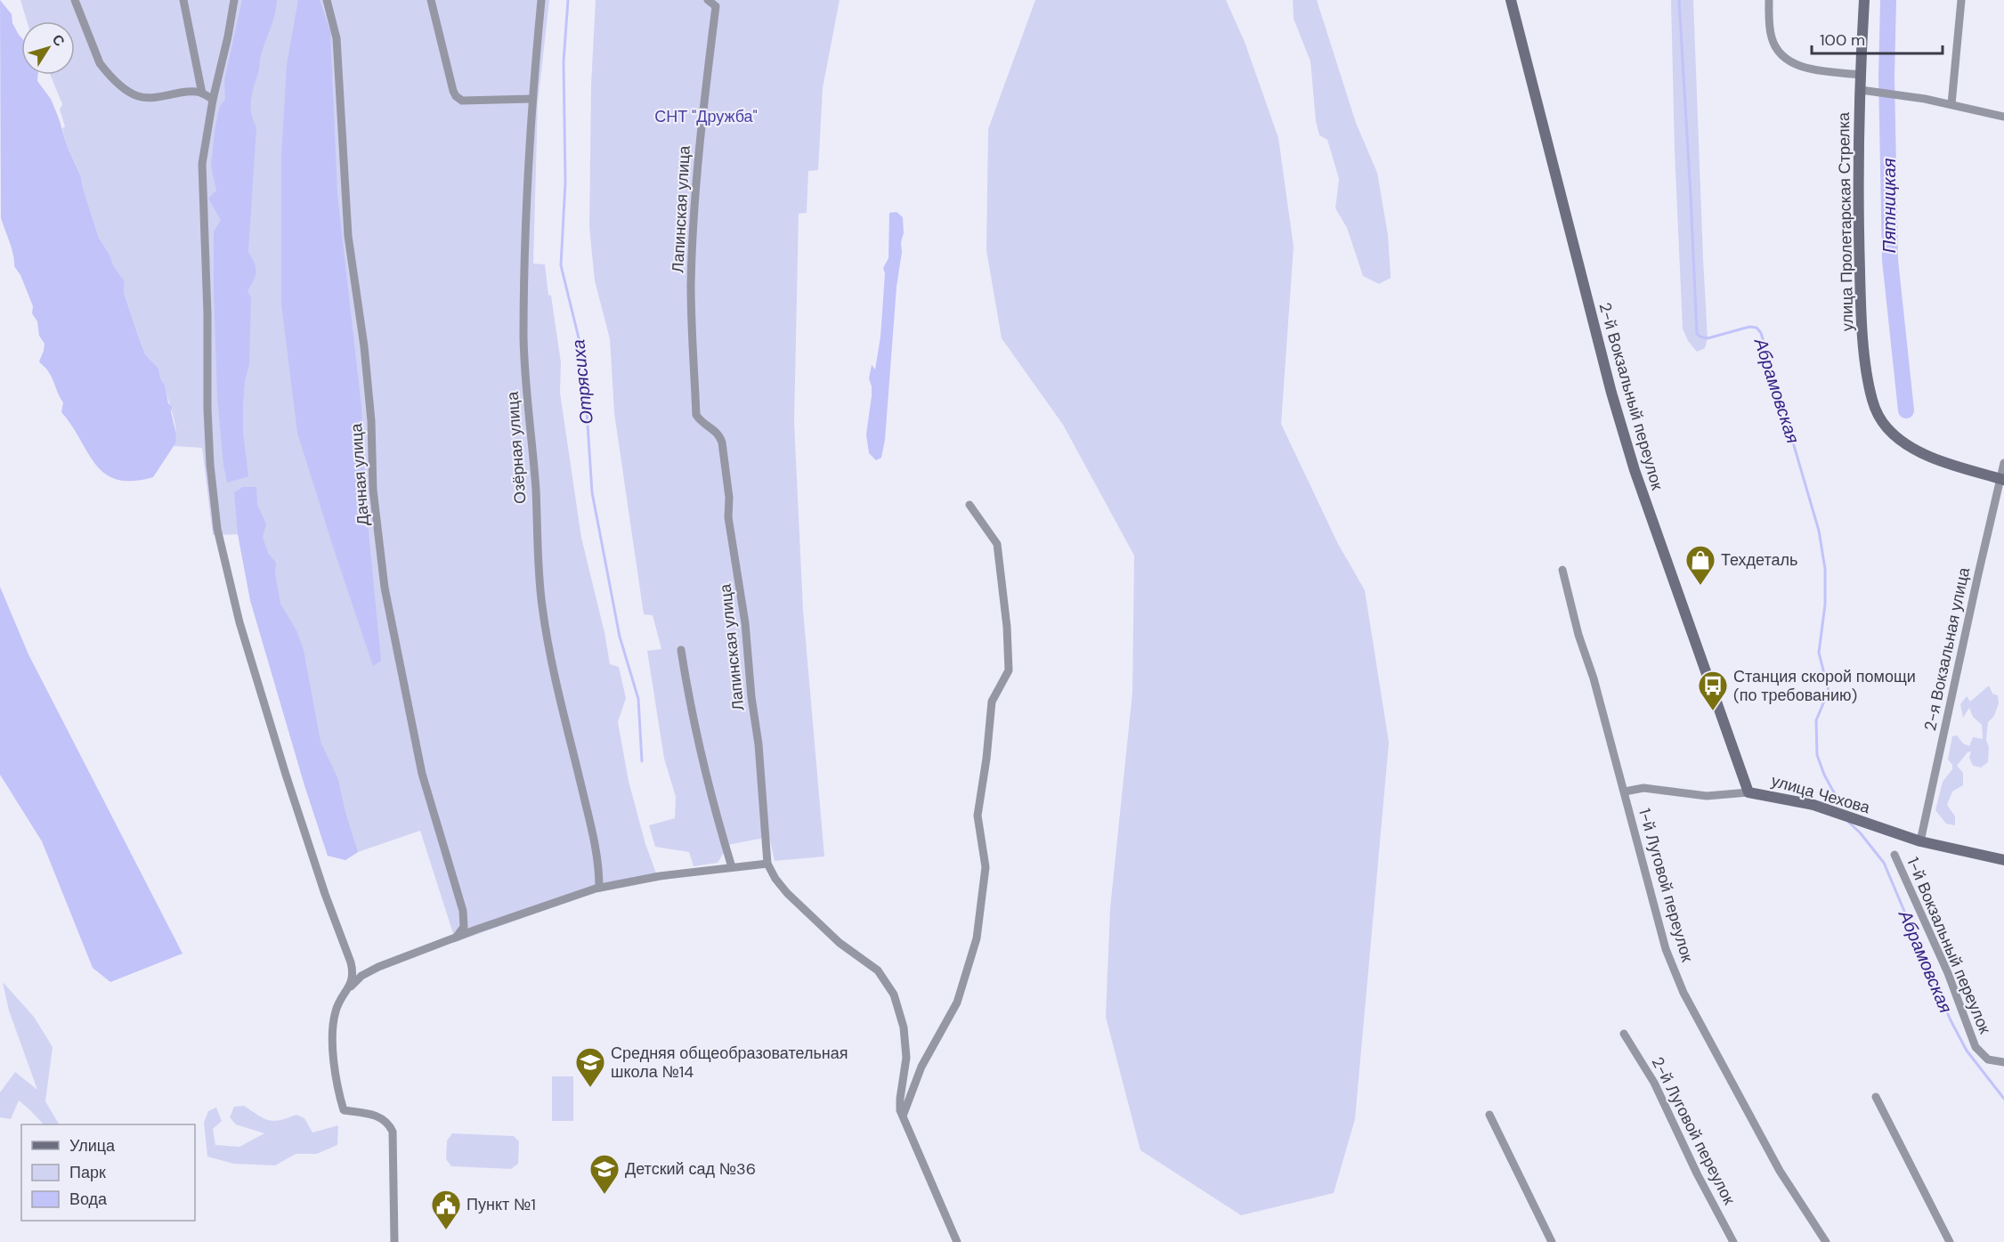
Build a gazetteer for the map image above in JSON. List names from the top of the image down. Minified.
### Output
{"streets":{"street":["Лапинская улица","улица Пролетарская Стрелка","2-й Вокзальный переулок","Озёрная улица","Дачная улица","2-я Вокзальная улица","улица Чехова","1-й Луговой переулок","1-й Вокзальный переулок","2-й Луговой переулок"]},"crossings":[["улица Пролетарская Стрелка","2-я Вокзальная улица"],["2-й Вокзальный переулок","улица Чехова"],["2-я Вокзальная улица","улица Чехова"],["улица Чехова","1-й Луговой переулок"]],"water":["Пятницкая","Отрясиха","Абрамовская"],"parks":["СНТ \"Дружба\""],"places":{"shop":["Техдеталь"],"bus stop":["Станция скорой помощи (по требованию)"],"school or university":["Средняя общеобразовательная школа №14","Детский сад №36"],"public building":["Пункт №1"]},"legend":["Улица","Парк","Вода"],"scale_bar":"100 m","north":"top right"}
